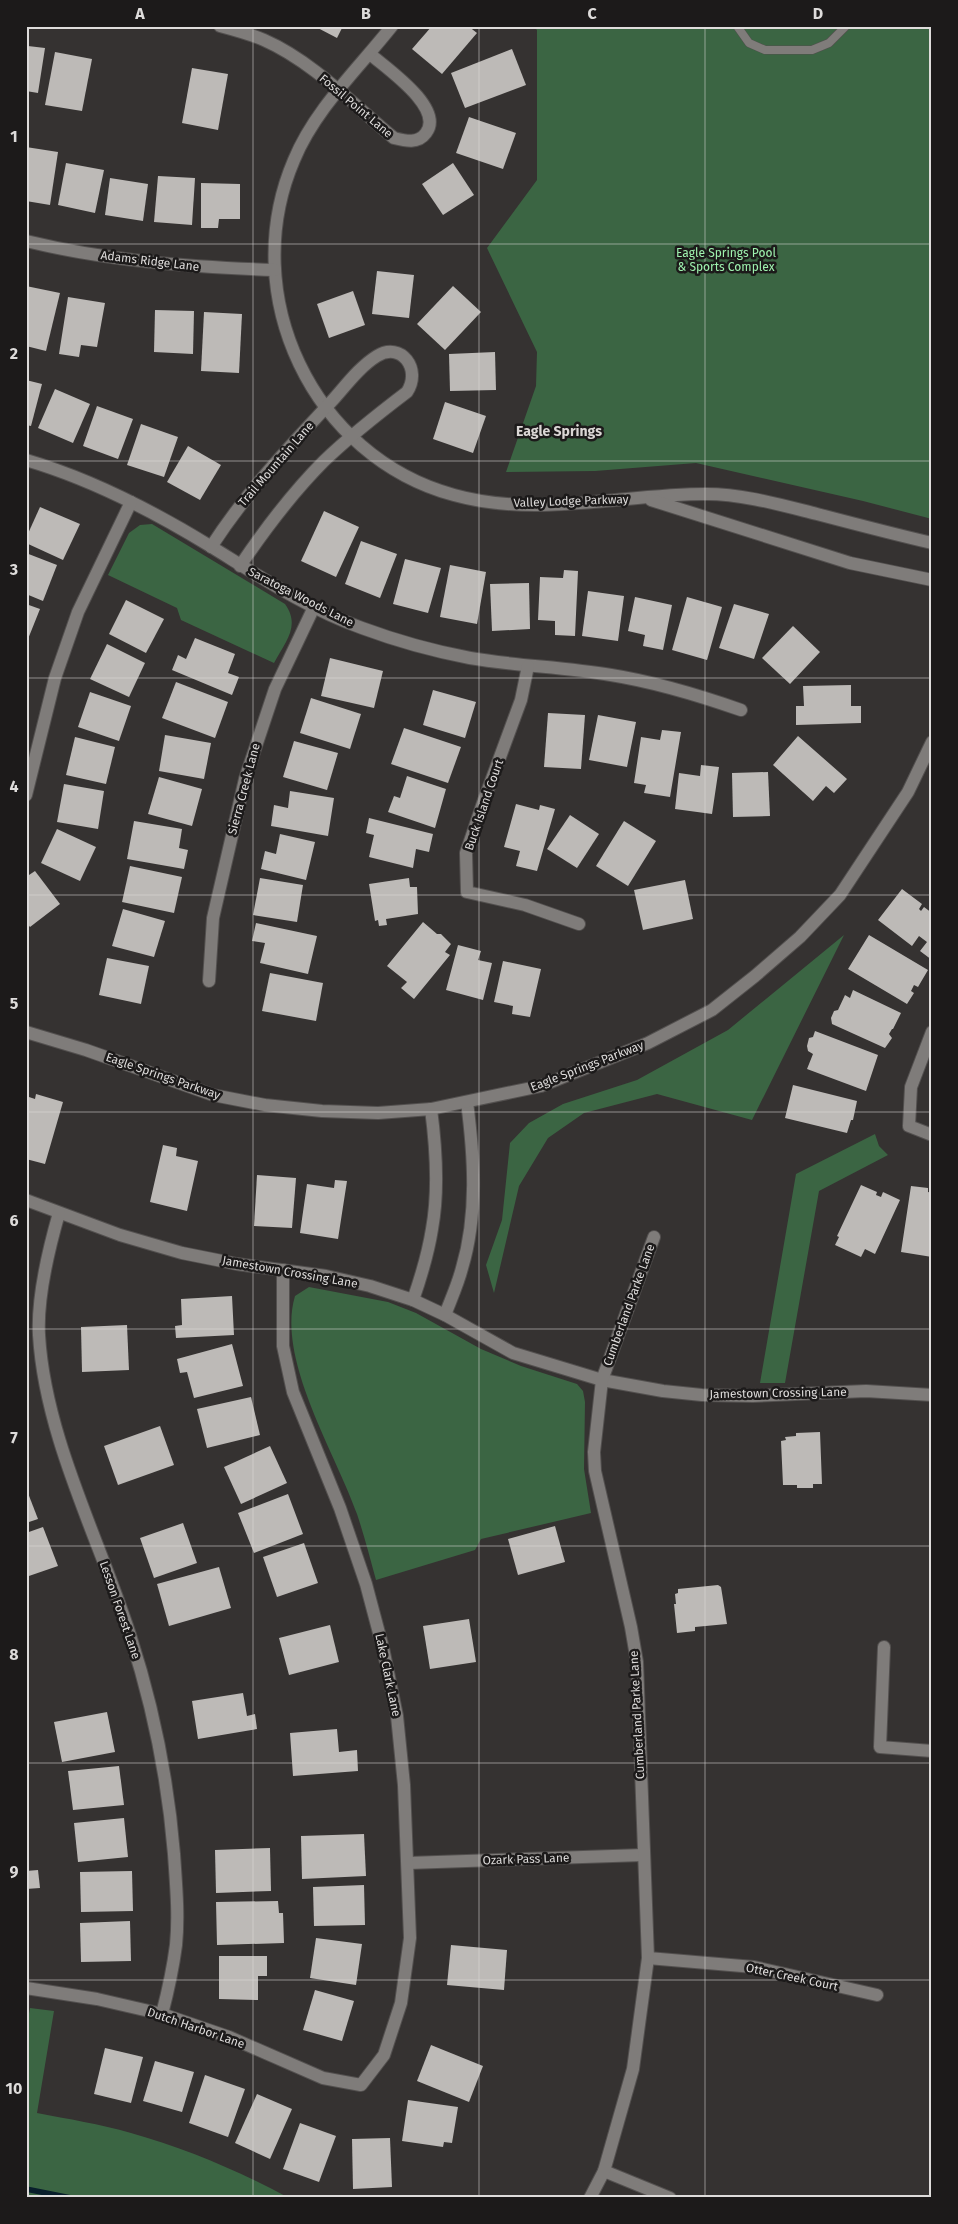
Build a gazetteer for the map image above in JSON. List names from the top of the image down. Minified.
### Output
{"streets":{"street":["Fossil Point Lane","Adams Ridge Lane","Trail Mountain Lane","Valley Lodge Parkway","Saratoga Woods Lane","Sierra Creek Lane","Buck Island Court","Eagle Springs Parkway","Jamestown Crossing Lane","Cumberland Parke Lane","Lesson Forest Lane","Lake Clark Lane","Ozark Pass Lane","Otter Creek Court","Dutch Harbor Lane"]},"crossings":[["Fossil Point Lane","Valley Lodge Parkway"],["Adams Ridge Lane","Valley Lodge Parkway"],["Trail Mountain Lane","Valley Lodge Parkway"],["Trail Mountain Lane","Saratoga Woods Lane"],["Saratoga Woods Lane","Sierra Creek Lane"],["Saratoga Woods Lane","Buck Island Court"],["Jamestown Crossing Lane","Cumberland Parke Lane"],["Jamestown Crossing Lane","Lesson Forest Lane"],["Jamestown Crossing Lane","Lake Clark Lane"],["Cumberland Parke Lane","Ozark Pass Lane"],["Cumberland Parke Lane","Otter Creek Court"],["Lesson Forest Lane","Dutch Harbor Lane"],["Lake Clark Lane","Ozark Pass Lane"],["Lake Clark Lane","Dutch Harbor Lane"]],"districts":["Eagle Springs"],"parks":["Eagle Springs Pool & Sports Complex"],"grid":{"columns":["A","B","C","D"],"rows":["1","2","3","4","5","6","7","8","9","10"]}}
